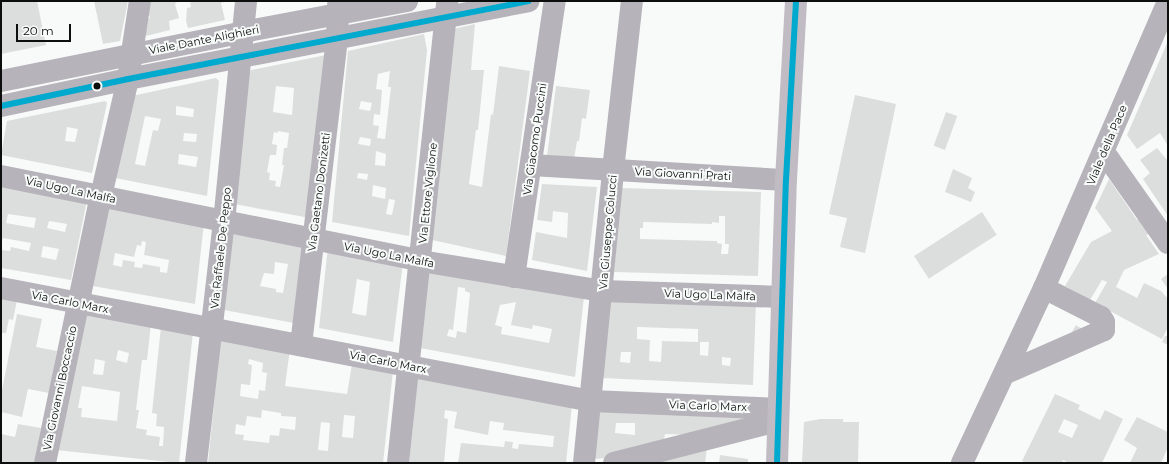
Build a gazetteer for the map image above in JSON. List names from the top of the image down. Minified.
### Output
{"streets":{"street":["Viale Dante Alighieri","Via Giacomo Puccini","Viale della Pace","Via Giovanni Prati","Via Ugo La Malfa","Via Gaetano Donizetti","Via Ettore Viglione","Via Giuseppe Colucci","Via Raffaele De Peppo","Via Carlo Marx","Via Giovanni Boccaccio"]},"crossings":[["Viale Dante Alighieri","Via Gaetano Donizetti"],["Viale Dante Alighieri","Via Raffaele De Peppo"],["Viale Dante Alighieri","Via Giovanni Boccaccio"],["Via Giacomo Puccini","Via Giovanni Prati"],["Via Giacomo Puccini","Via Ugo La Malfa"],["Via Giovanni Prati","Via Giuseppe Colucci"],["Via Ugo La Malfa","Via Gaetano Donizetti"],["Via Ugo La Malfa","Via Ettore Viglione"],["Via Ugo La Malfa","Via Giuseppe Colucci"],["Via Ugo La Malfa","Via Raffaele De Peppo"],["Via Ugo La Malfa","Via Giovanni Boccaccio"],["Via Gaetano Donizetti","Via Carlo Marx"],["Via Ettore Viglione","Via Carlo Marx"],["Via Giuseppe Colucci","Via Carlo Marx"],["Via Raffaele De Peppo","Via Carlo Marx"],["Via Carlo Marx","Via Giovanni Boccaccio"]],"scale_bar":"20 m"}
